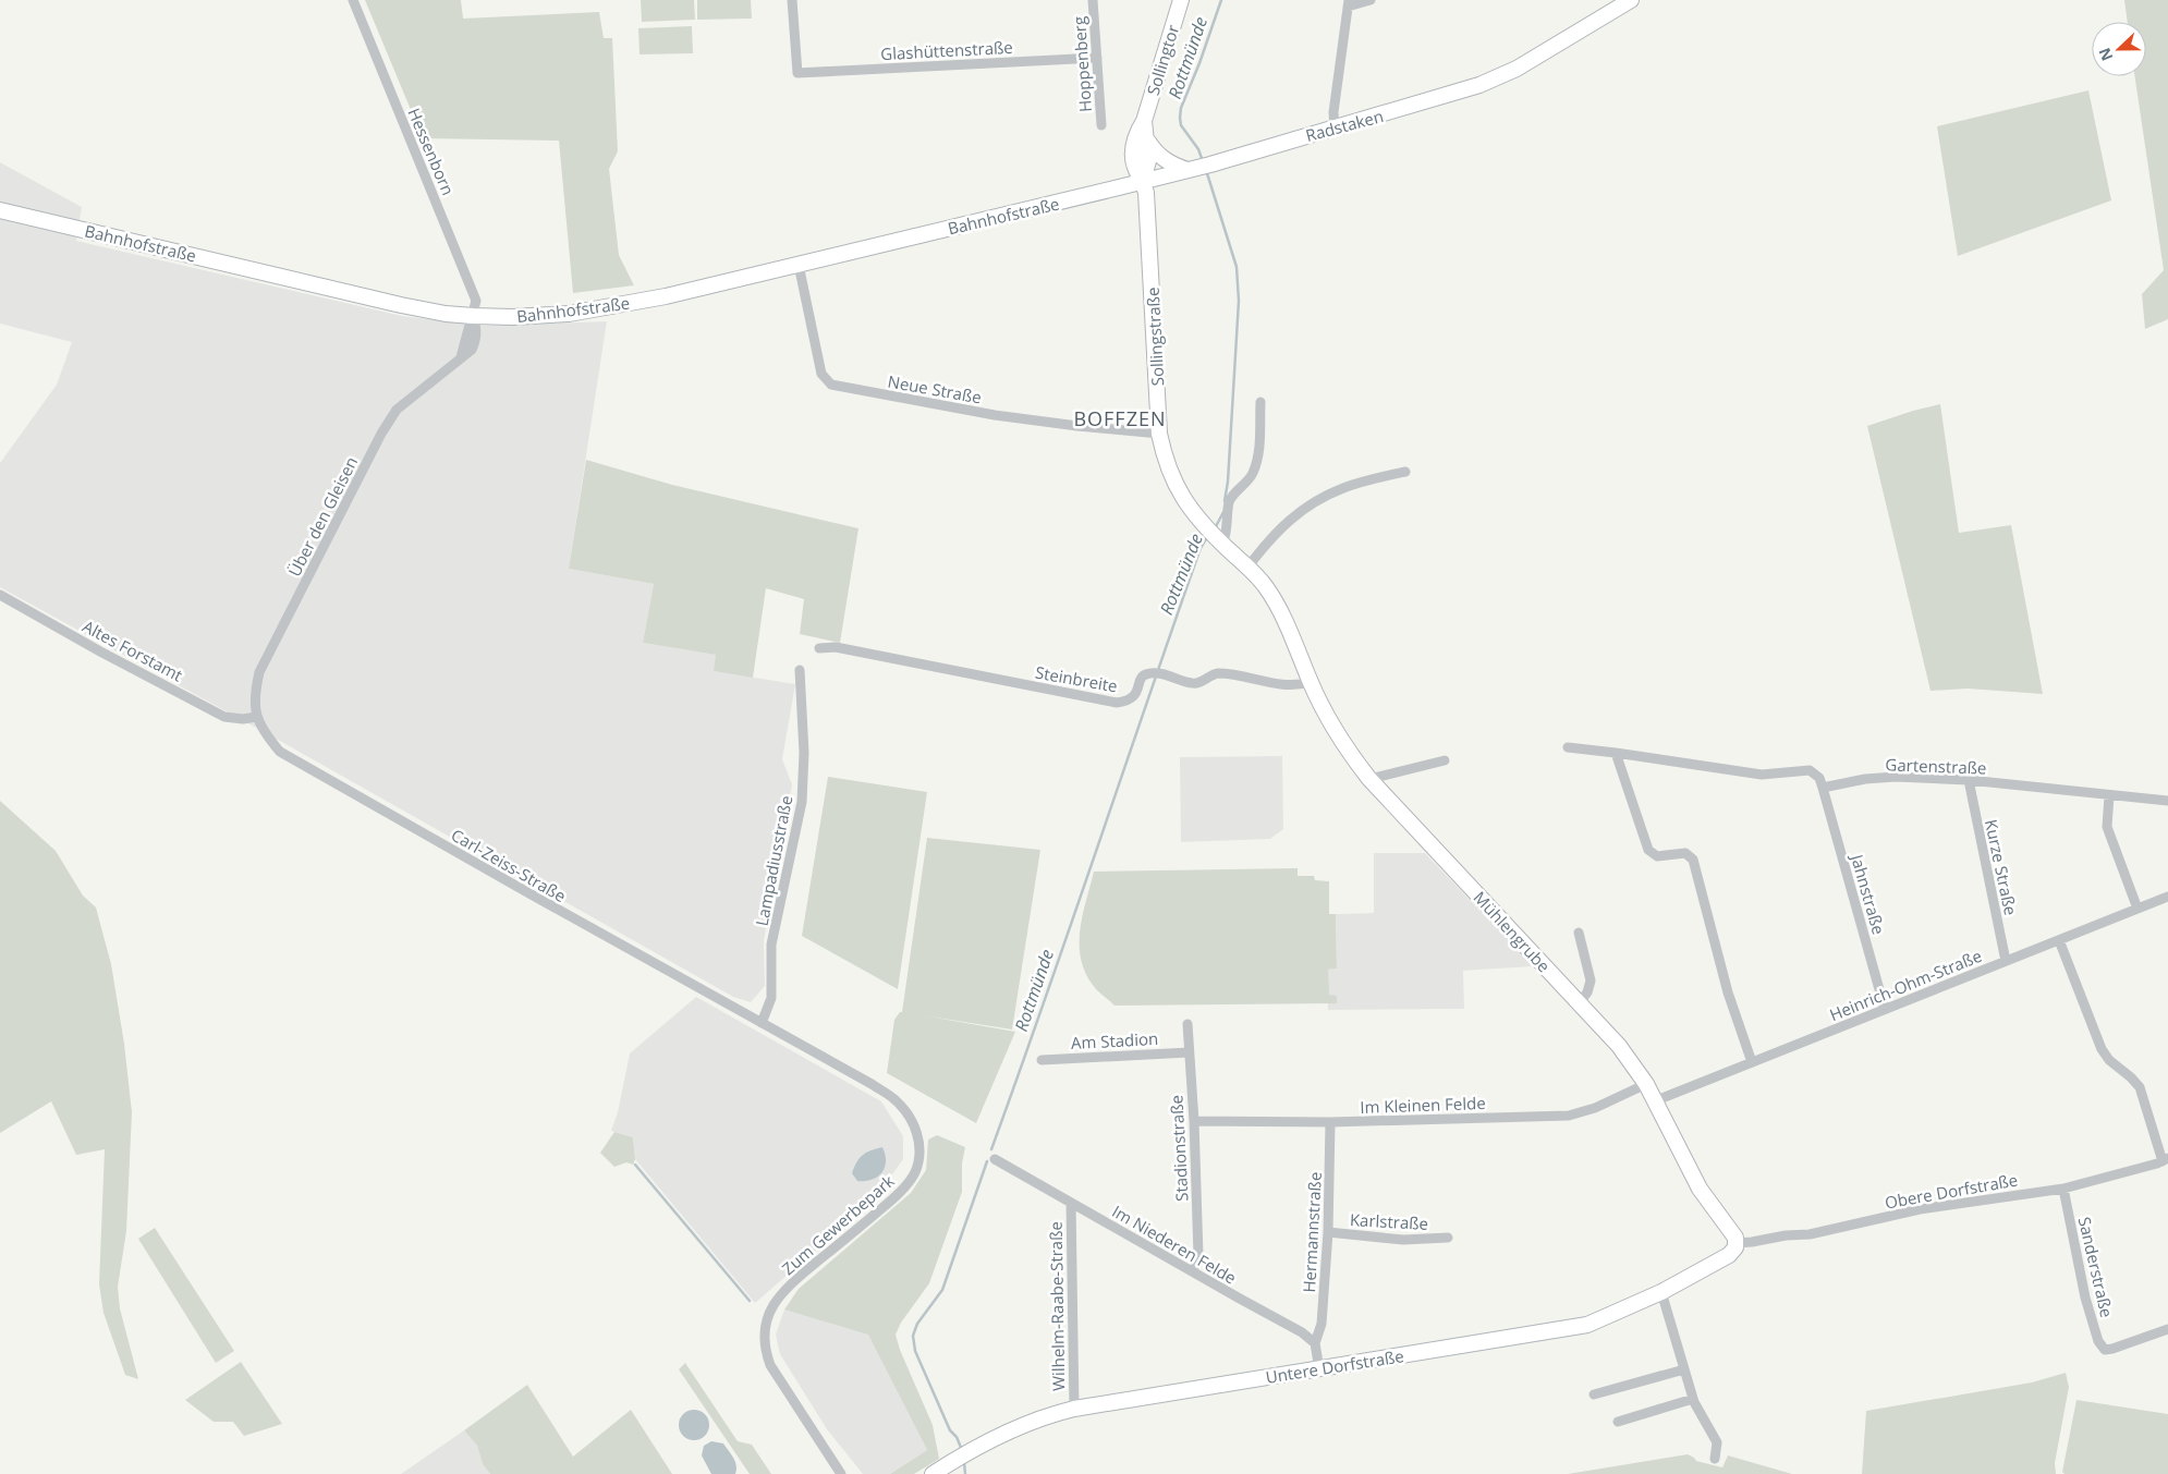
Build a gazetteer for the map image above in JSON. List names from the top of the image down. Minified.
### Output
{"streets":{"street":["Glashüttenstraße","Sollingtor","Hoppenberg","Radstaken","Hessenborn","Bahnhofstraße","Sollingstraße","Neue Straße","Über den Gleisen","Altes Forstamt","Steinbreite","Gartenstraße","Lampadiusstraße","Carl-Zeiss-Straße","Kurze Straße","Jahnstraße","Mühlengrube","Heinrich-Ohm-Straße","Am Stadion","Im Kleinen Felde","Stadionstraße","Obere Dorfstraße","Karlstraße","Zum Gewerbepark","Hermannstraße","Im Niederen Felde","Sanderstraße","Wilhelm-Raabe-Straße","Untere Dorfstraße"]},"crossings":[["Glashüttenstraße","Hoppenberg"],["Sollingtor","Radstaken"],["Sollingtor","Bahnhofstraße"],["Sollingtor","Sollingstraße"],["Radstaken","Bahnhofstraße"],["Radstaken","Sollingstraße"],["Hessenborn","Bahnhofstraße"],["Hessenborn","Über den Gleisen"],["Bahnhofstraße","Sollingstraße"],["Bahnhofstraße","Neue Straße"],["Bahnhofstraße","Über den Gleisen"],["Sollingstraße","Neue Straße"],["Sollingstraße","Mühlengrube"],["Über den Gleisen","Altes Forstamt"],["Über den Gleisen","Carl-Zeiss-Straße"],["Altes Forstamt","Carl-Zeiss-Straße"],["Steinbreite","Mühlengrube"],["Gartenstraße","Kurze Straße"],["Gartenstraße","Jahnstraße"],["Lampadiusstraße","Carl-Zeiss-Straße"],["Lampadiusstraße","Zum Gewerbepark"],["Carl-Zeiss-Straße","Zum Gewerbepark"],["Kurze Straße","Heinrich-Ohm-Straße"],["Jahnstraße","Heinrich-Ohm-Straße"],["Mühlengrube","Heinrich-Ohm-Straße"],["Mühlengrube","Im Kleinen Felde"],["Mühlengrube","Obere Dorfstraße"],["Mühlengrube","Untere Dorfstraße"],["Am Stadion","Stadionstraße"],["Im Kleinen Felde","Stadionstraße"],["Im Kleinen Felde","Hermannstraße"],["Stadionstraße","Im Niederen Felde"],["Obere Dorfstraße","Sanderstraße"],["Obere Dorfstraße","Untere Dorfstraße"],["Karlstraße","Hermannstraße"],["Hermannstraße","Im Niederen Felde"],["Im Niederen Felde","Wilhelm-Raabe-Straße"],["Wilhelm-Raabe-Straße","Untere Dorfstraße"]],"districts":["BOFFZEN"],"water":["Rottmünde"],"north":"left"}
